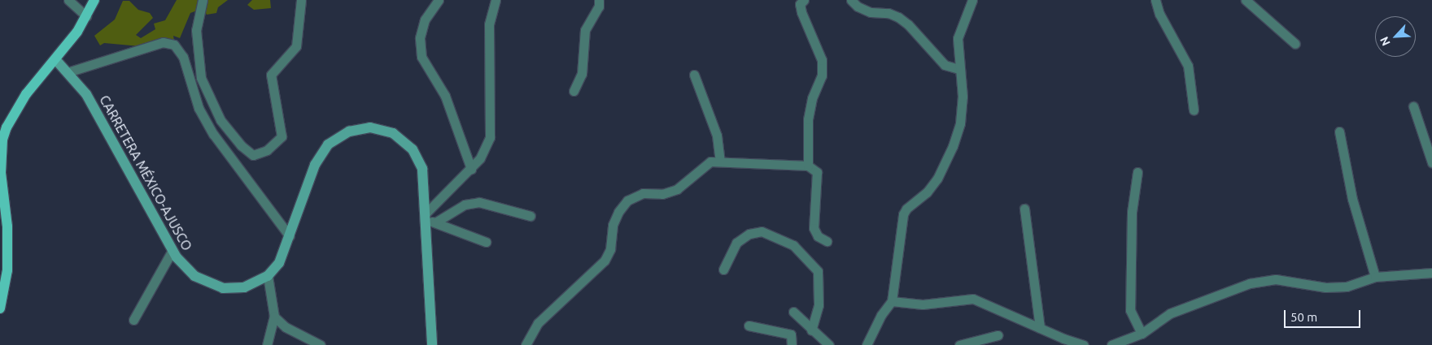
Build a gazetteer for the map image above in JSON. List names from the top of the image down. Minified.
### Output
{"streets":{"main road":["CARRETERA MÉXICO-AJUSCO"]},"scale_bar":"50 m","north":"bottom left"}
